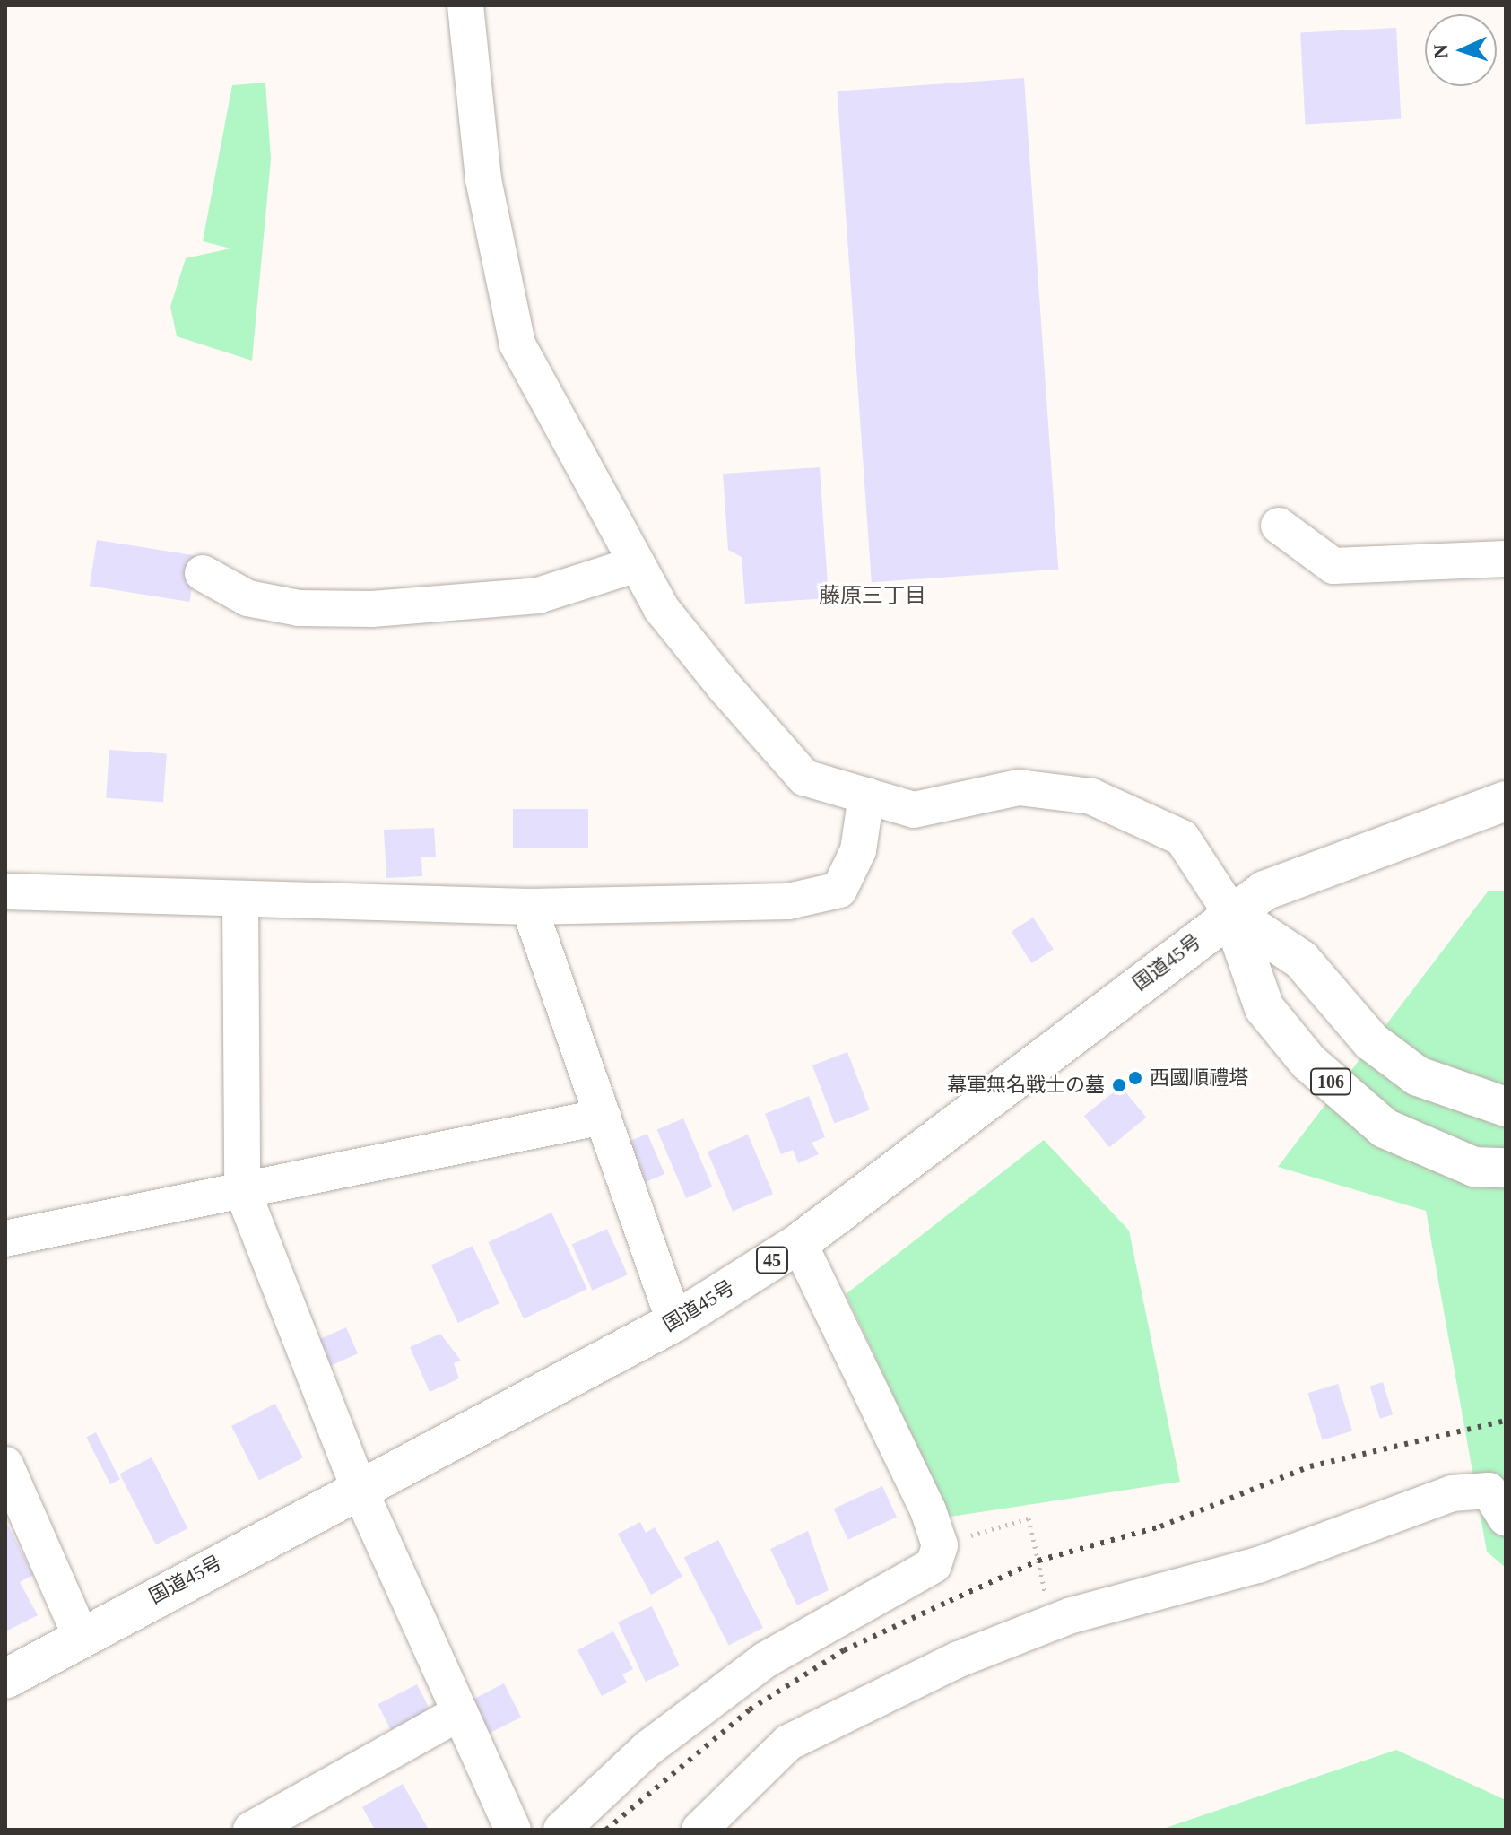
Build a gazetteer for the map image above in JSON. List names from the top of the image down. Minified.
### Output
{"streets":{"highway":["国道45号","106","45"]},"crossings":[["国道45号","106"]],"districts":["藤原三丁目"],"places":["西國順禮塔","幕軍無名戦士の墓"],"north":"left"}
